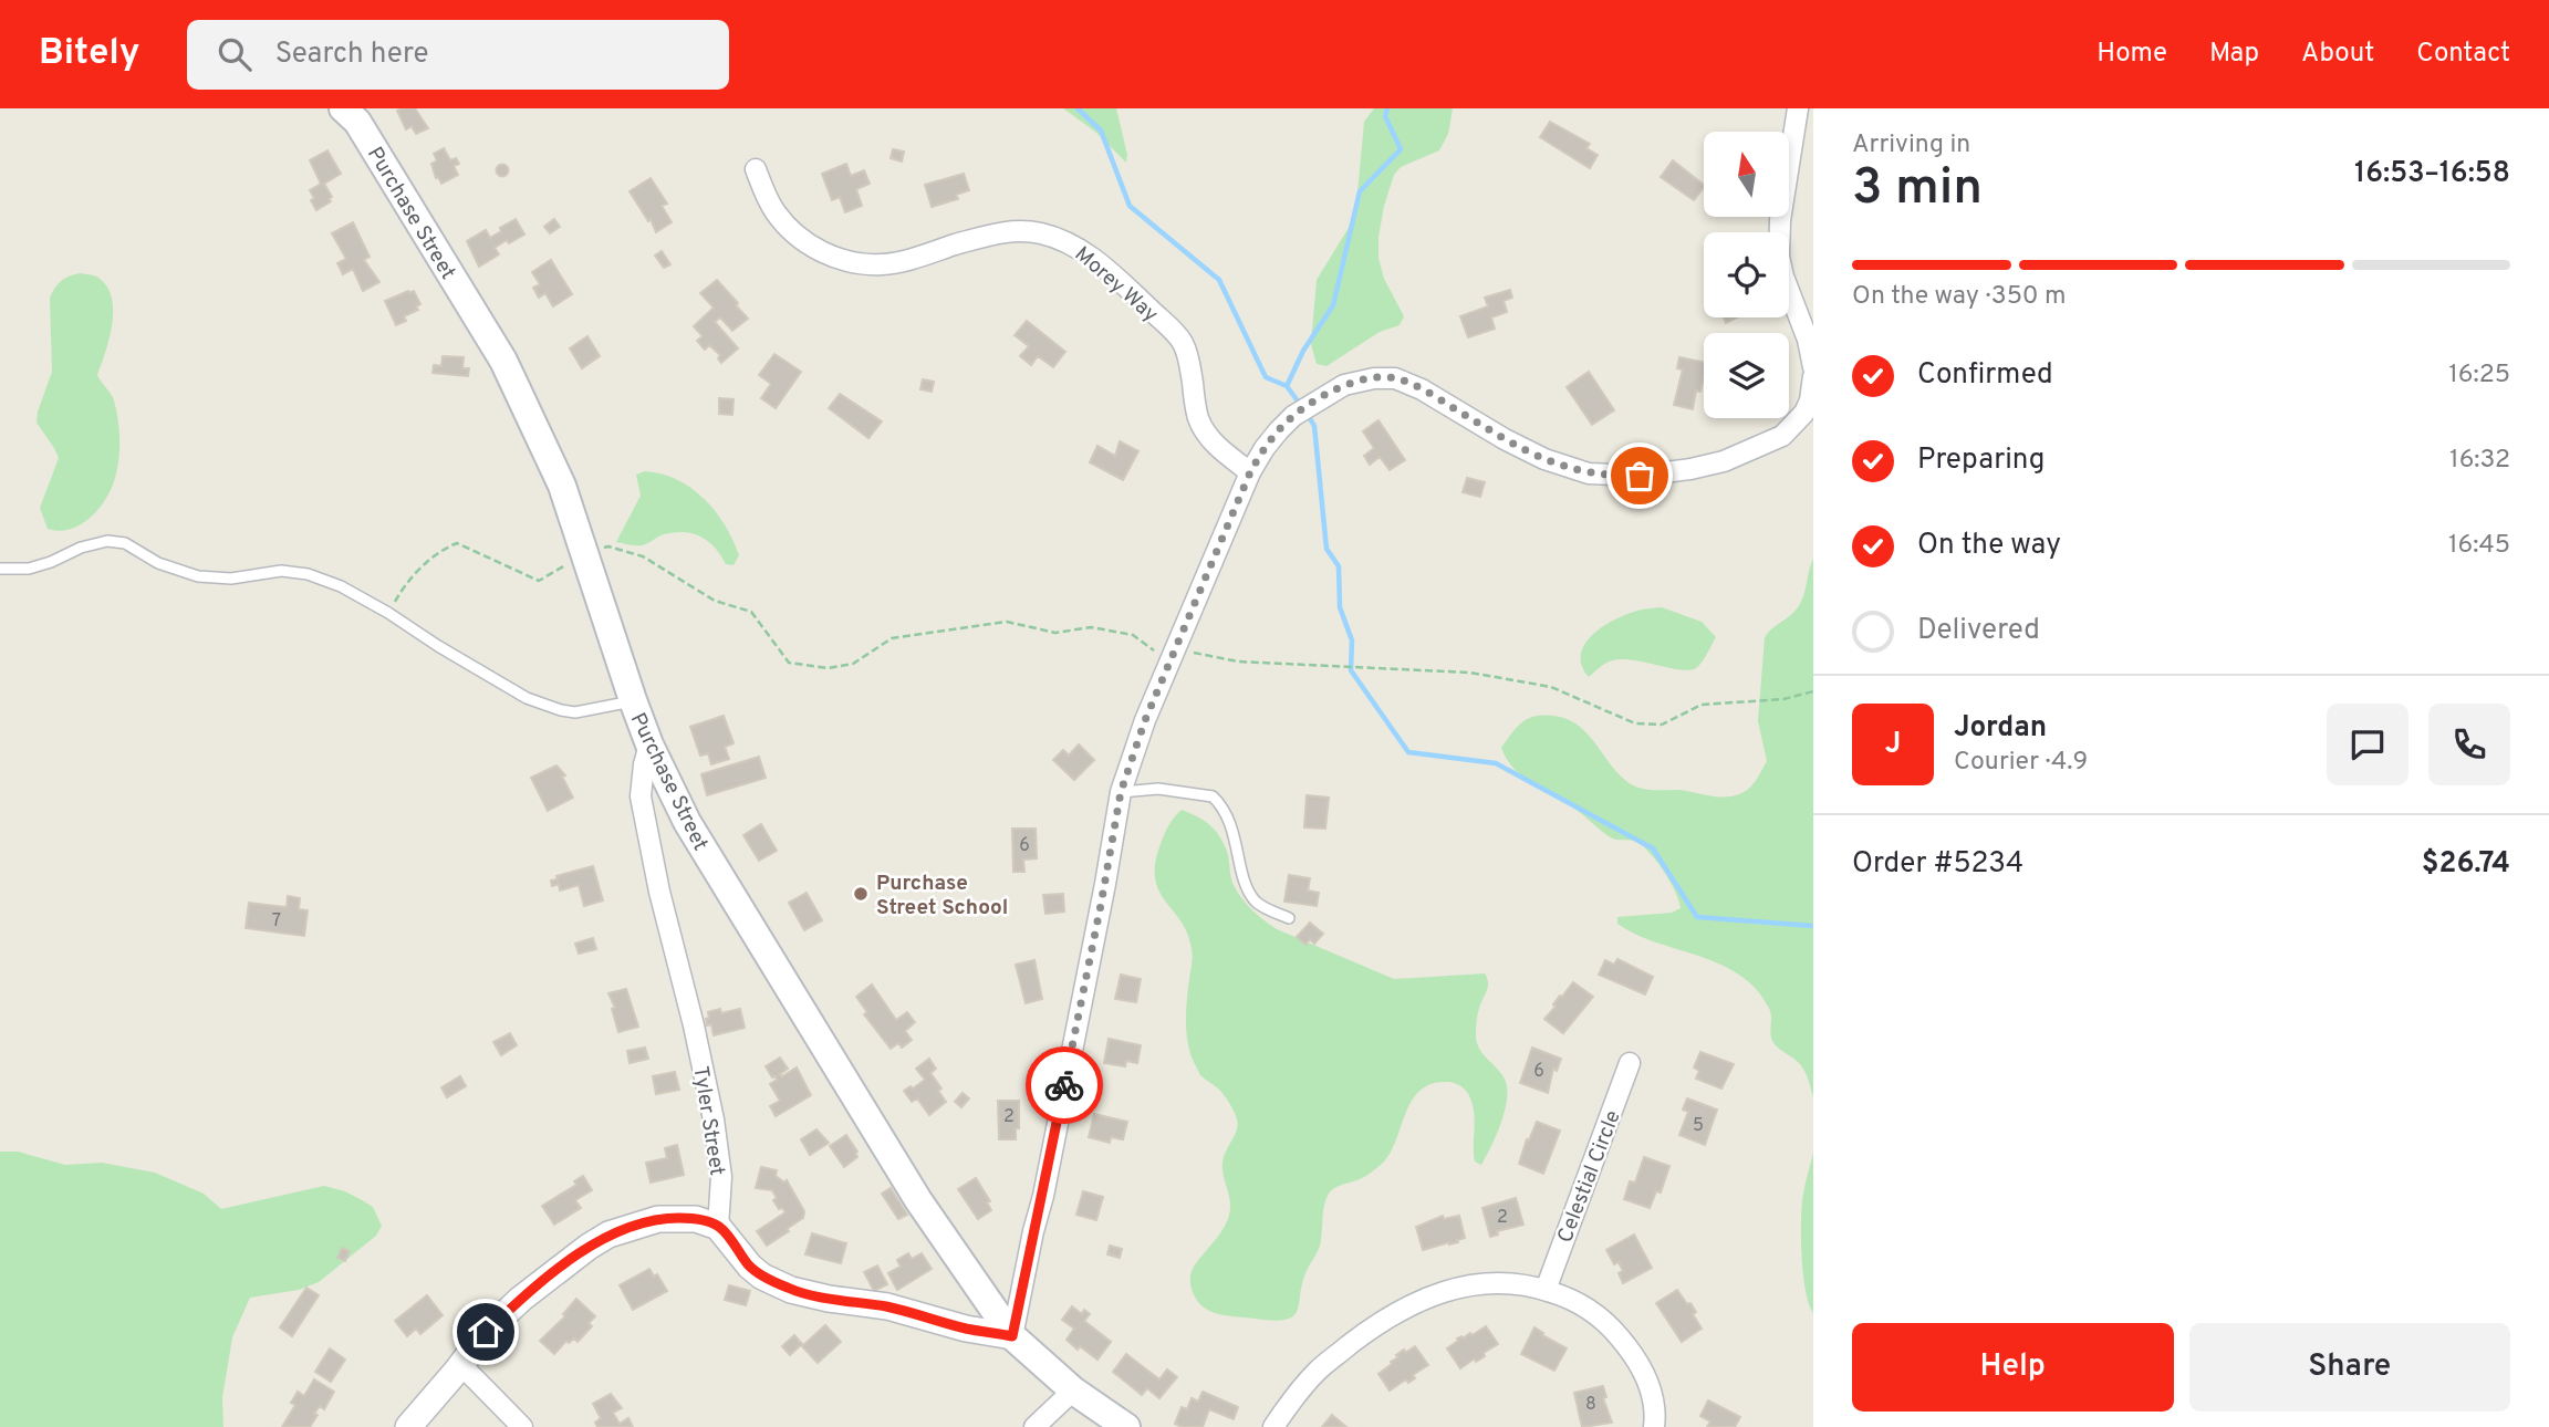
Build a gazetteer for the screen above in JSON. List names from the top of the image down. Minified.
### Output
{"streets":{"main road":["Purchase Street"],"street":["Morey Way","Tyler Street","Celestial Circle"]},"crossings":[["Purchase Street","Tyler Street"]],"places":["Purchase Street School"],"house_numbers":["6","7","6","2","5","2","8"],"north":"top","page":{"header":"Bitely","search":"Search here","nav":["Home","Map","About","Contact"],"heading":["3 min","Arriving in","16:53–16:58"],"panel":["Jordan","Courier · 4.9","Order #5234","$26.74"],"bar":"On the way · 350 m","list":[["Confirmed","16:25"],["Preparing","16:32"],["On the way","16:45"],"Delivered"],"round":"J","buttons":["Help","Share"]}}
